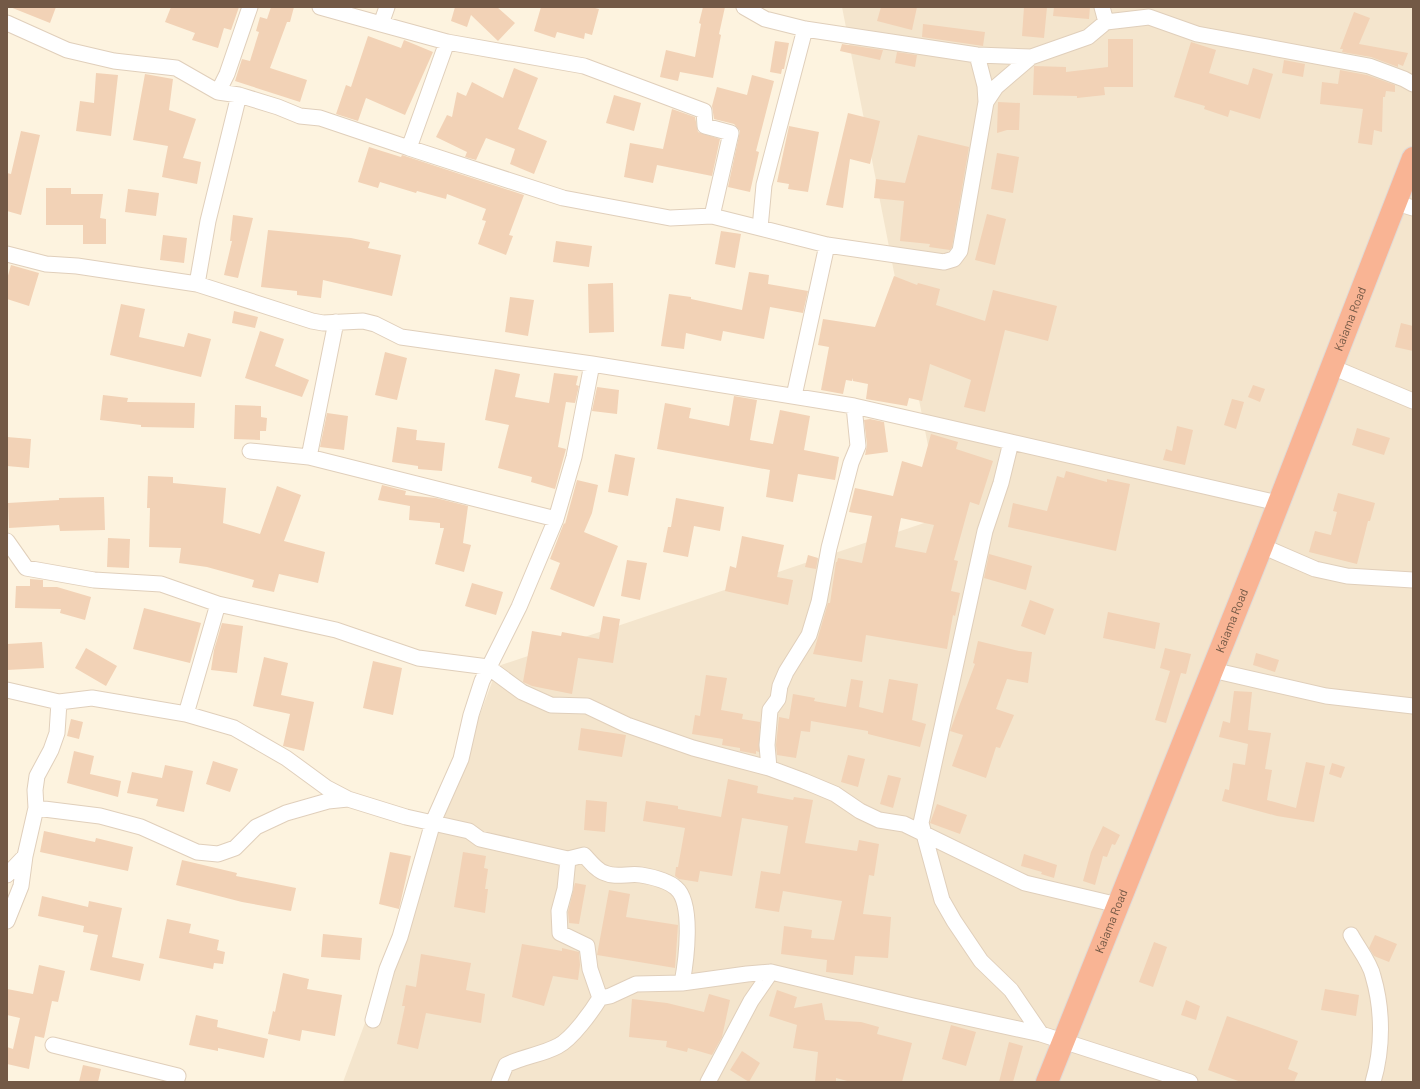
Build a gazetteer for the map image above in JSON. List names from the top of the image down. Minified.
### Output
{"streets":{"highway":["Kaiama Road"]}}
